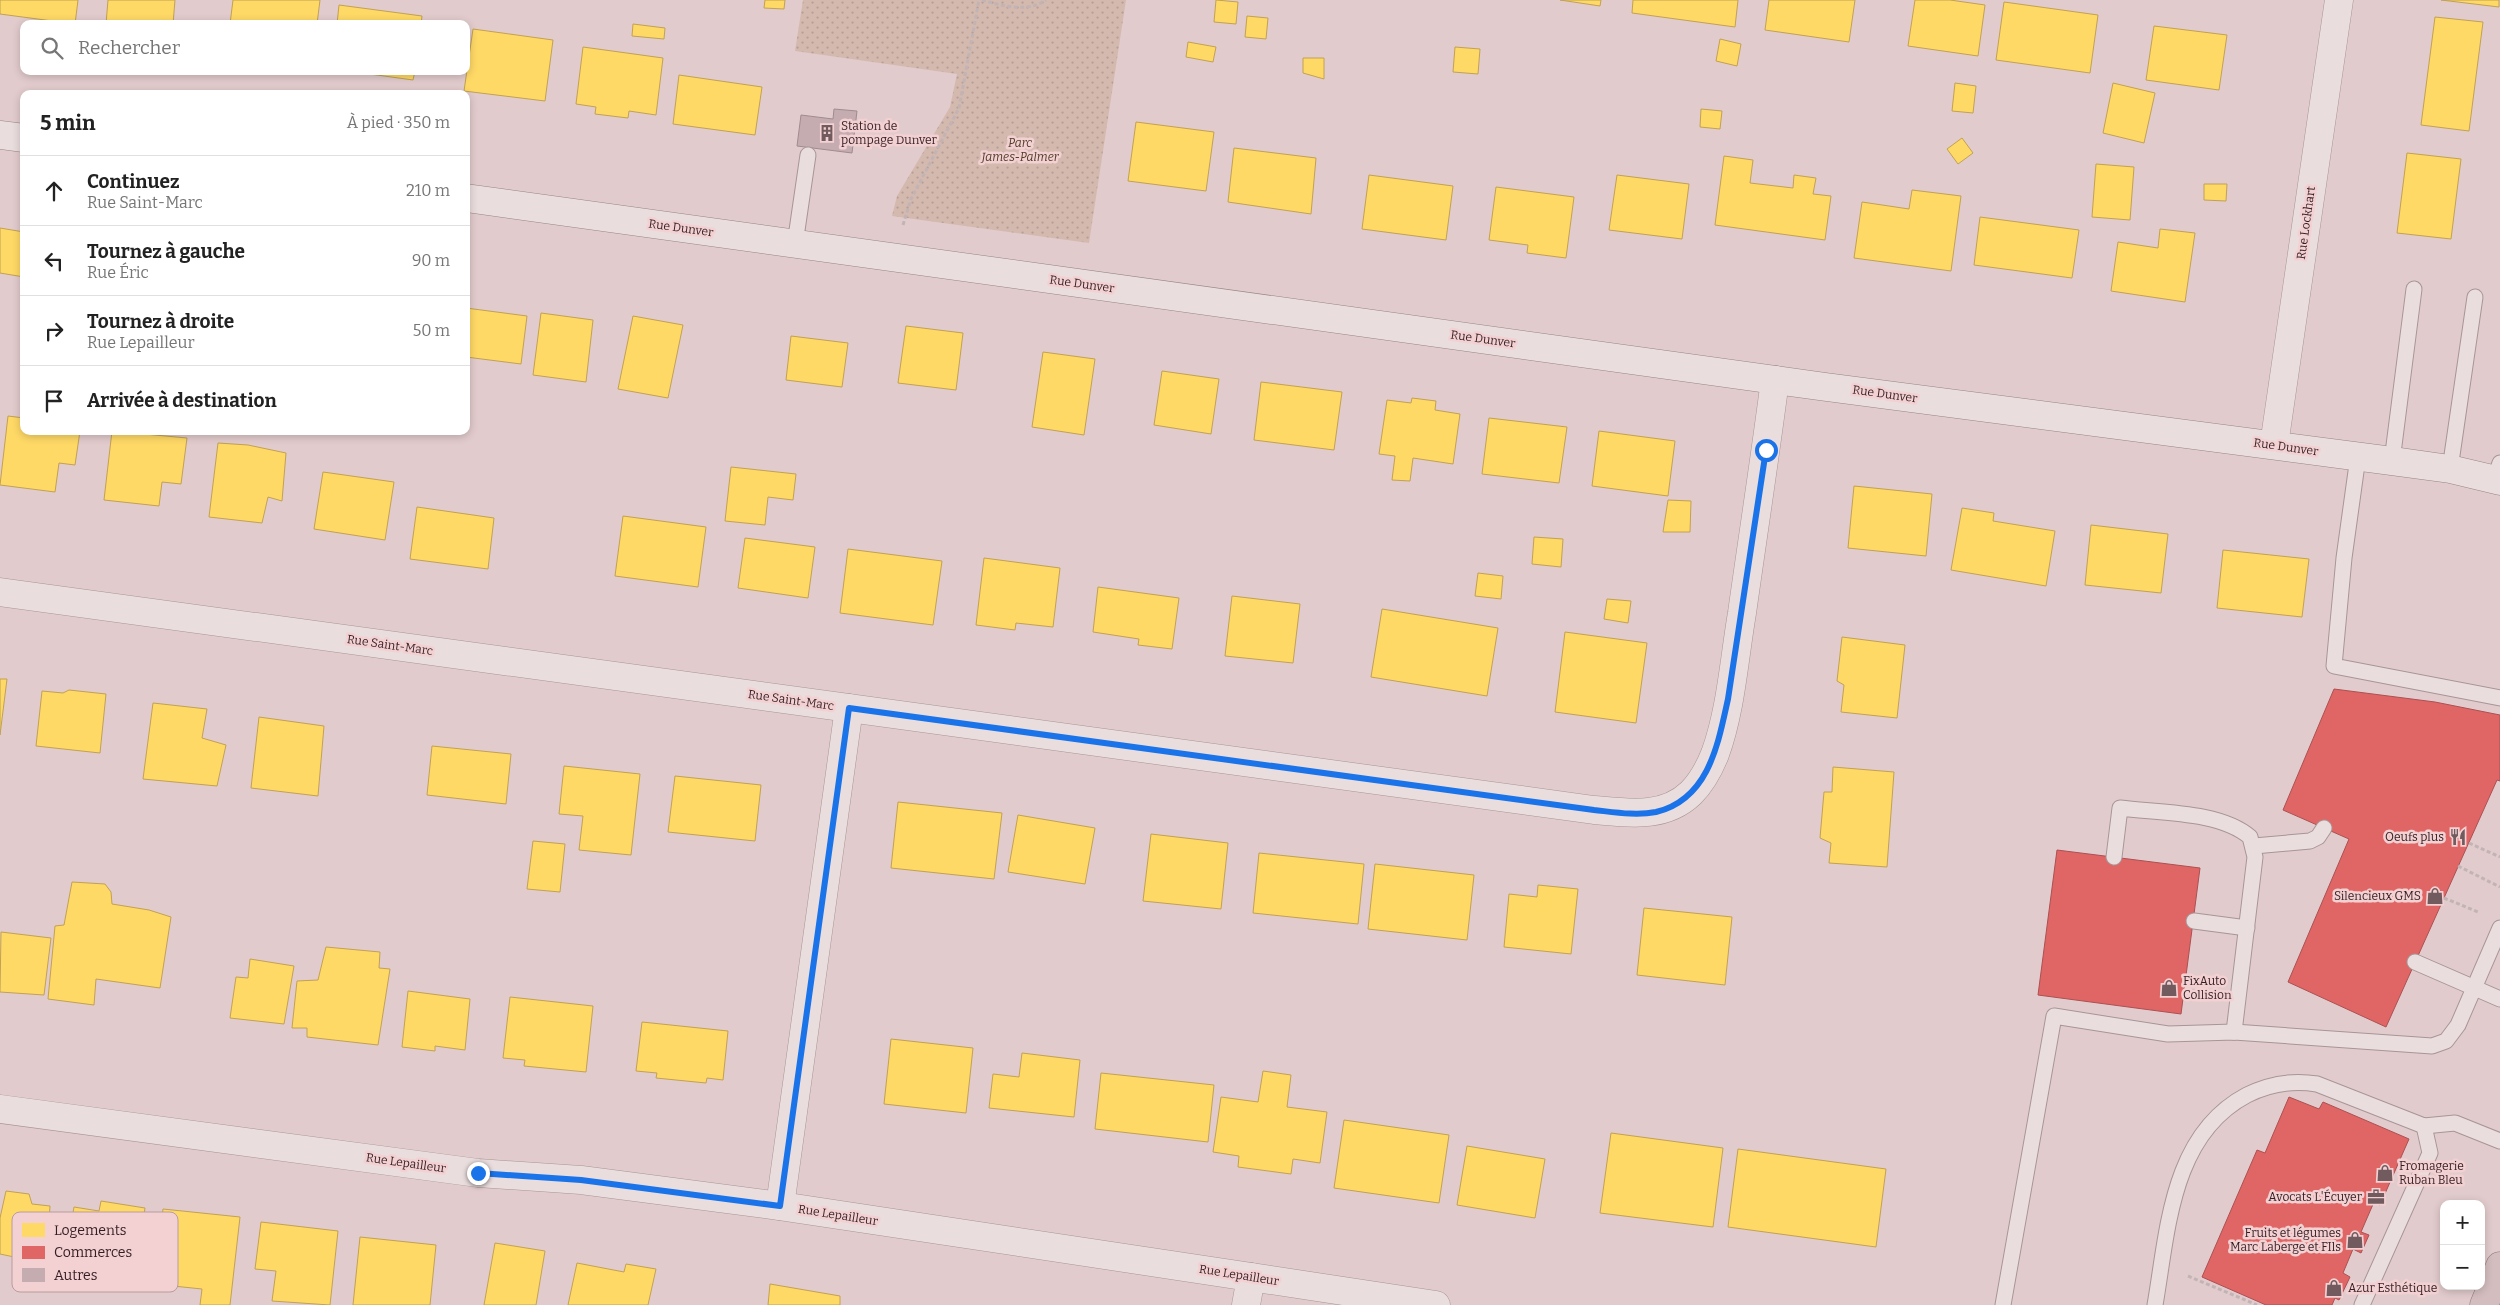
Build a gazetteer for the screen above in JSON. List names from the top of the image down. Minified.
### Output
{"streets":{"street":["Rue Lockhart","Rue Dunver","Rue Saint-Marc","Rue Lepailleur"]},"crossings":[["Rue Lockhart","Rue Dunver"],["Rue Dunver","Rue Saint-Marc"]],"parks":["Parc James-Palmer"],"places":{"building":["Station de pompage Dunver"],"restaurant":["Oeufs plus"],"shop":["Silencieux GMS","FixAuto Collision","Fromagerie Ruban Bleu","Fruits et légumes Marc Laberge et FIls","Azur Esthétique"],"office":["Avocats L'Écuyer"]},"legend":["Logements","Commerces","Autres"],"page":{"search":"Rechercher","heading":["5 min","À pied · 350 m"],"list":[["Continuez","Rue Saint-Marc","210 m"],["Tournez à gauche","Rue Éric","90 m"],["Tournez à droite","Rue Lepailleur","50 m"],"Arrivée à destination"],"map_buttons":["+","−"]}}
